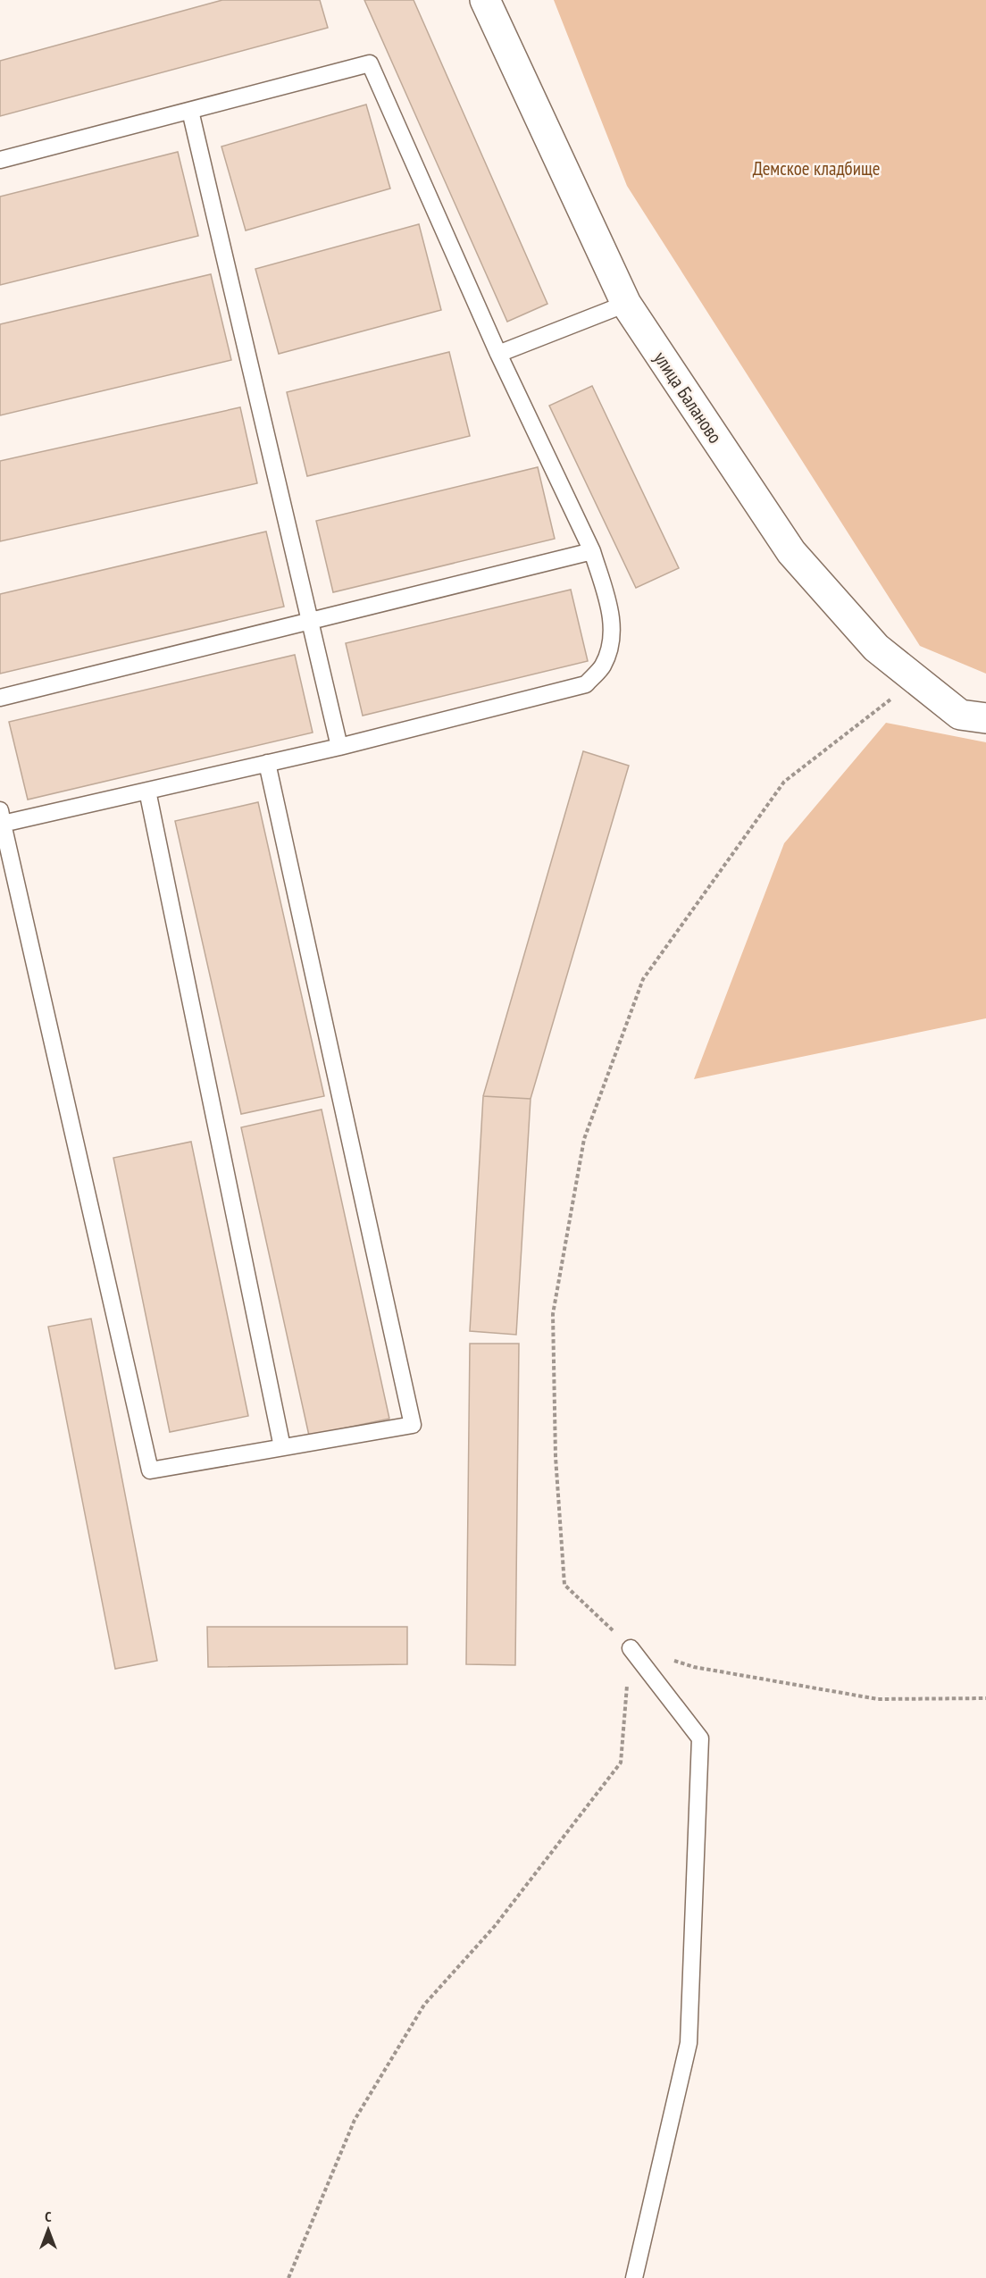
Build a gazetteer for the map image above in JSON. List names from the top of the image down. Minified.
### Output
{"streets":{"street":["улица Баланово"]},"parks":["Демское кладбище"],"north":"top"}
